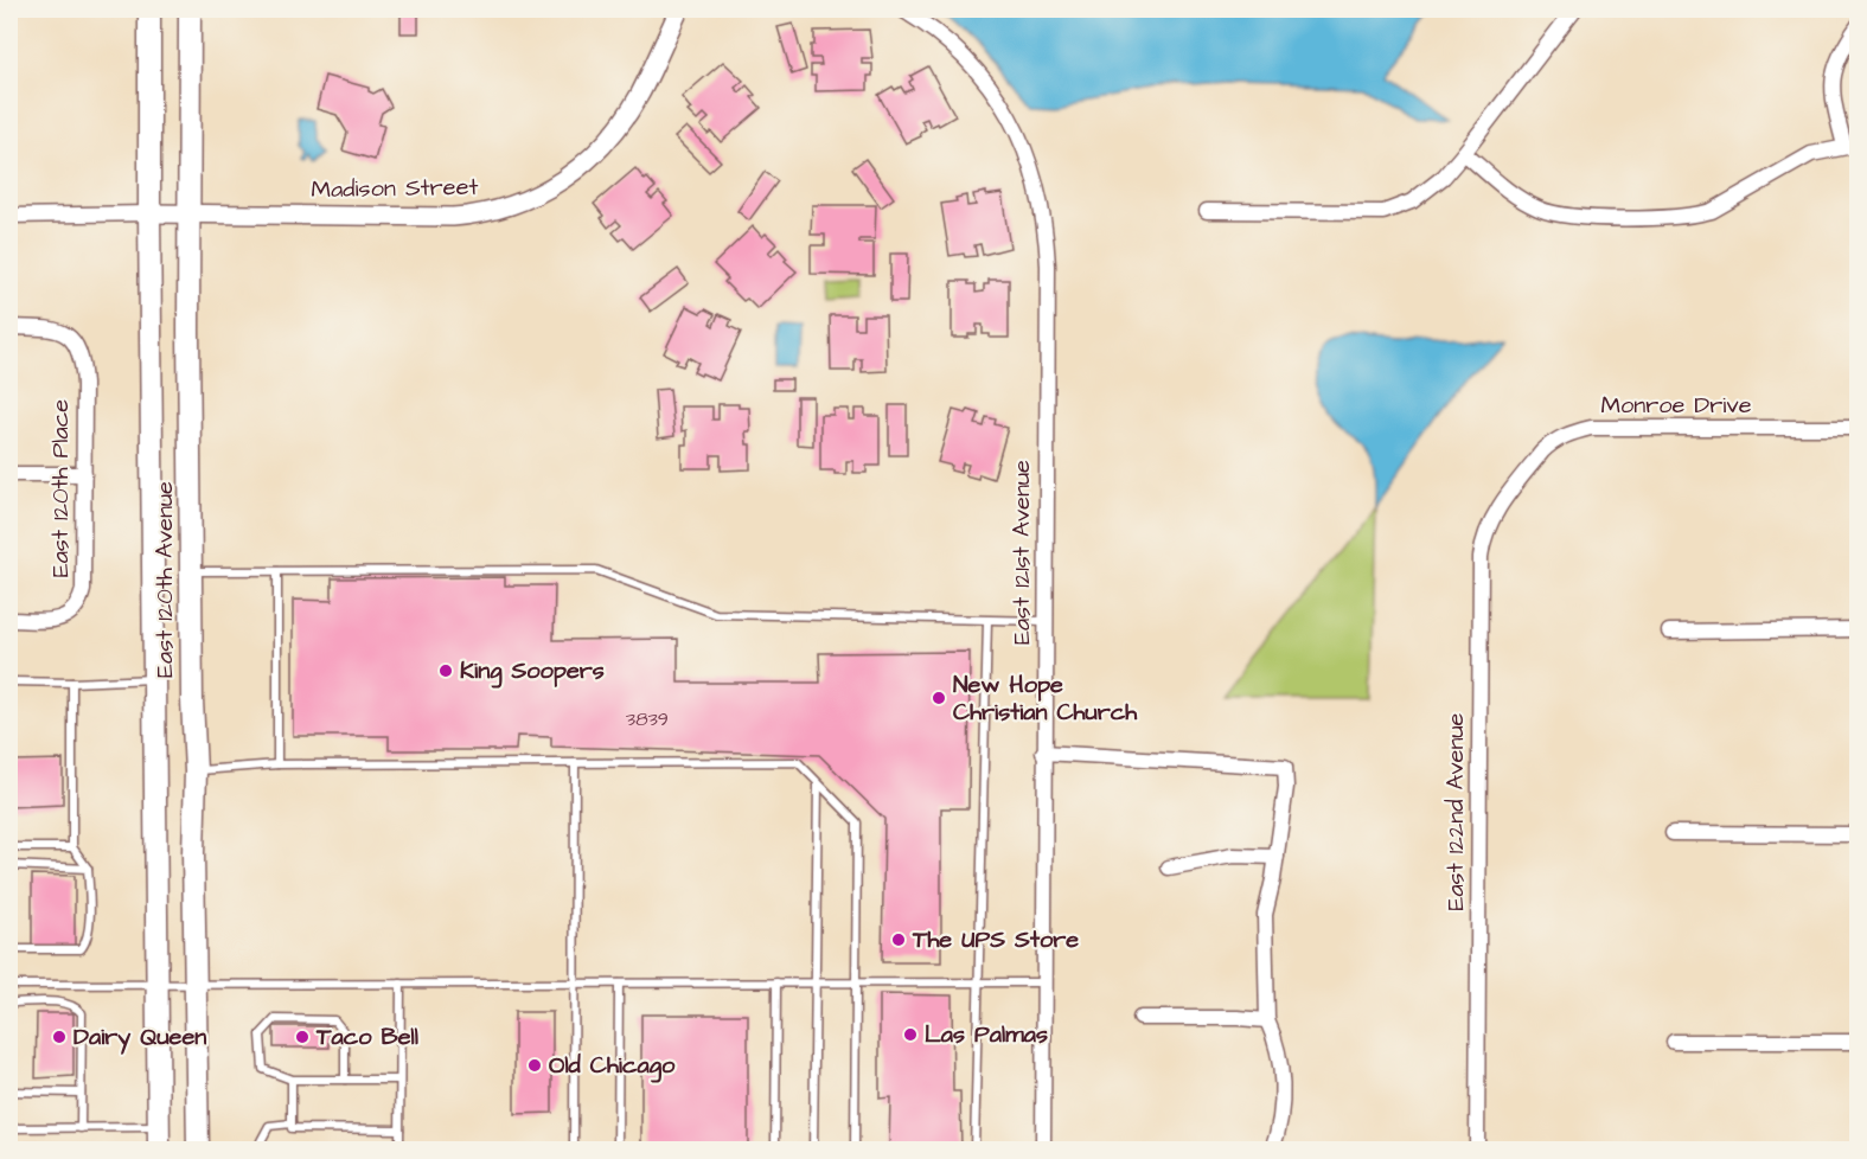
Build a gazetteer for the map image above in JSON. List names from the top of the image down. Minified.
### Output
{"streets":{"main road":["East 120th Avenue"],"street":["Madison Street","Monroe Drive","East 120th Place","East 121st Avenue","East 122nd Avenue"]},"crossings":[["Madison Street","East 120th Avenue"],["Monroe Drive","East 122nd Avenue"]],"places":["King Soopers","New Hope Christian Church","The UPS Store","Las Palmas","Dairy Queen","Taco Bell","Old Chicago"],"house_numbers":["3839"]}
